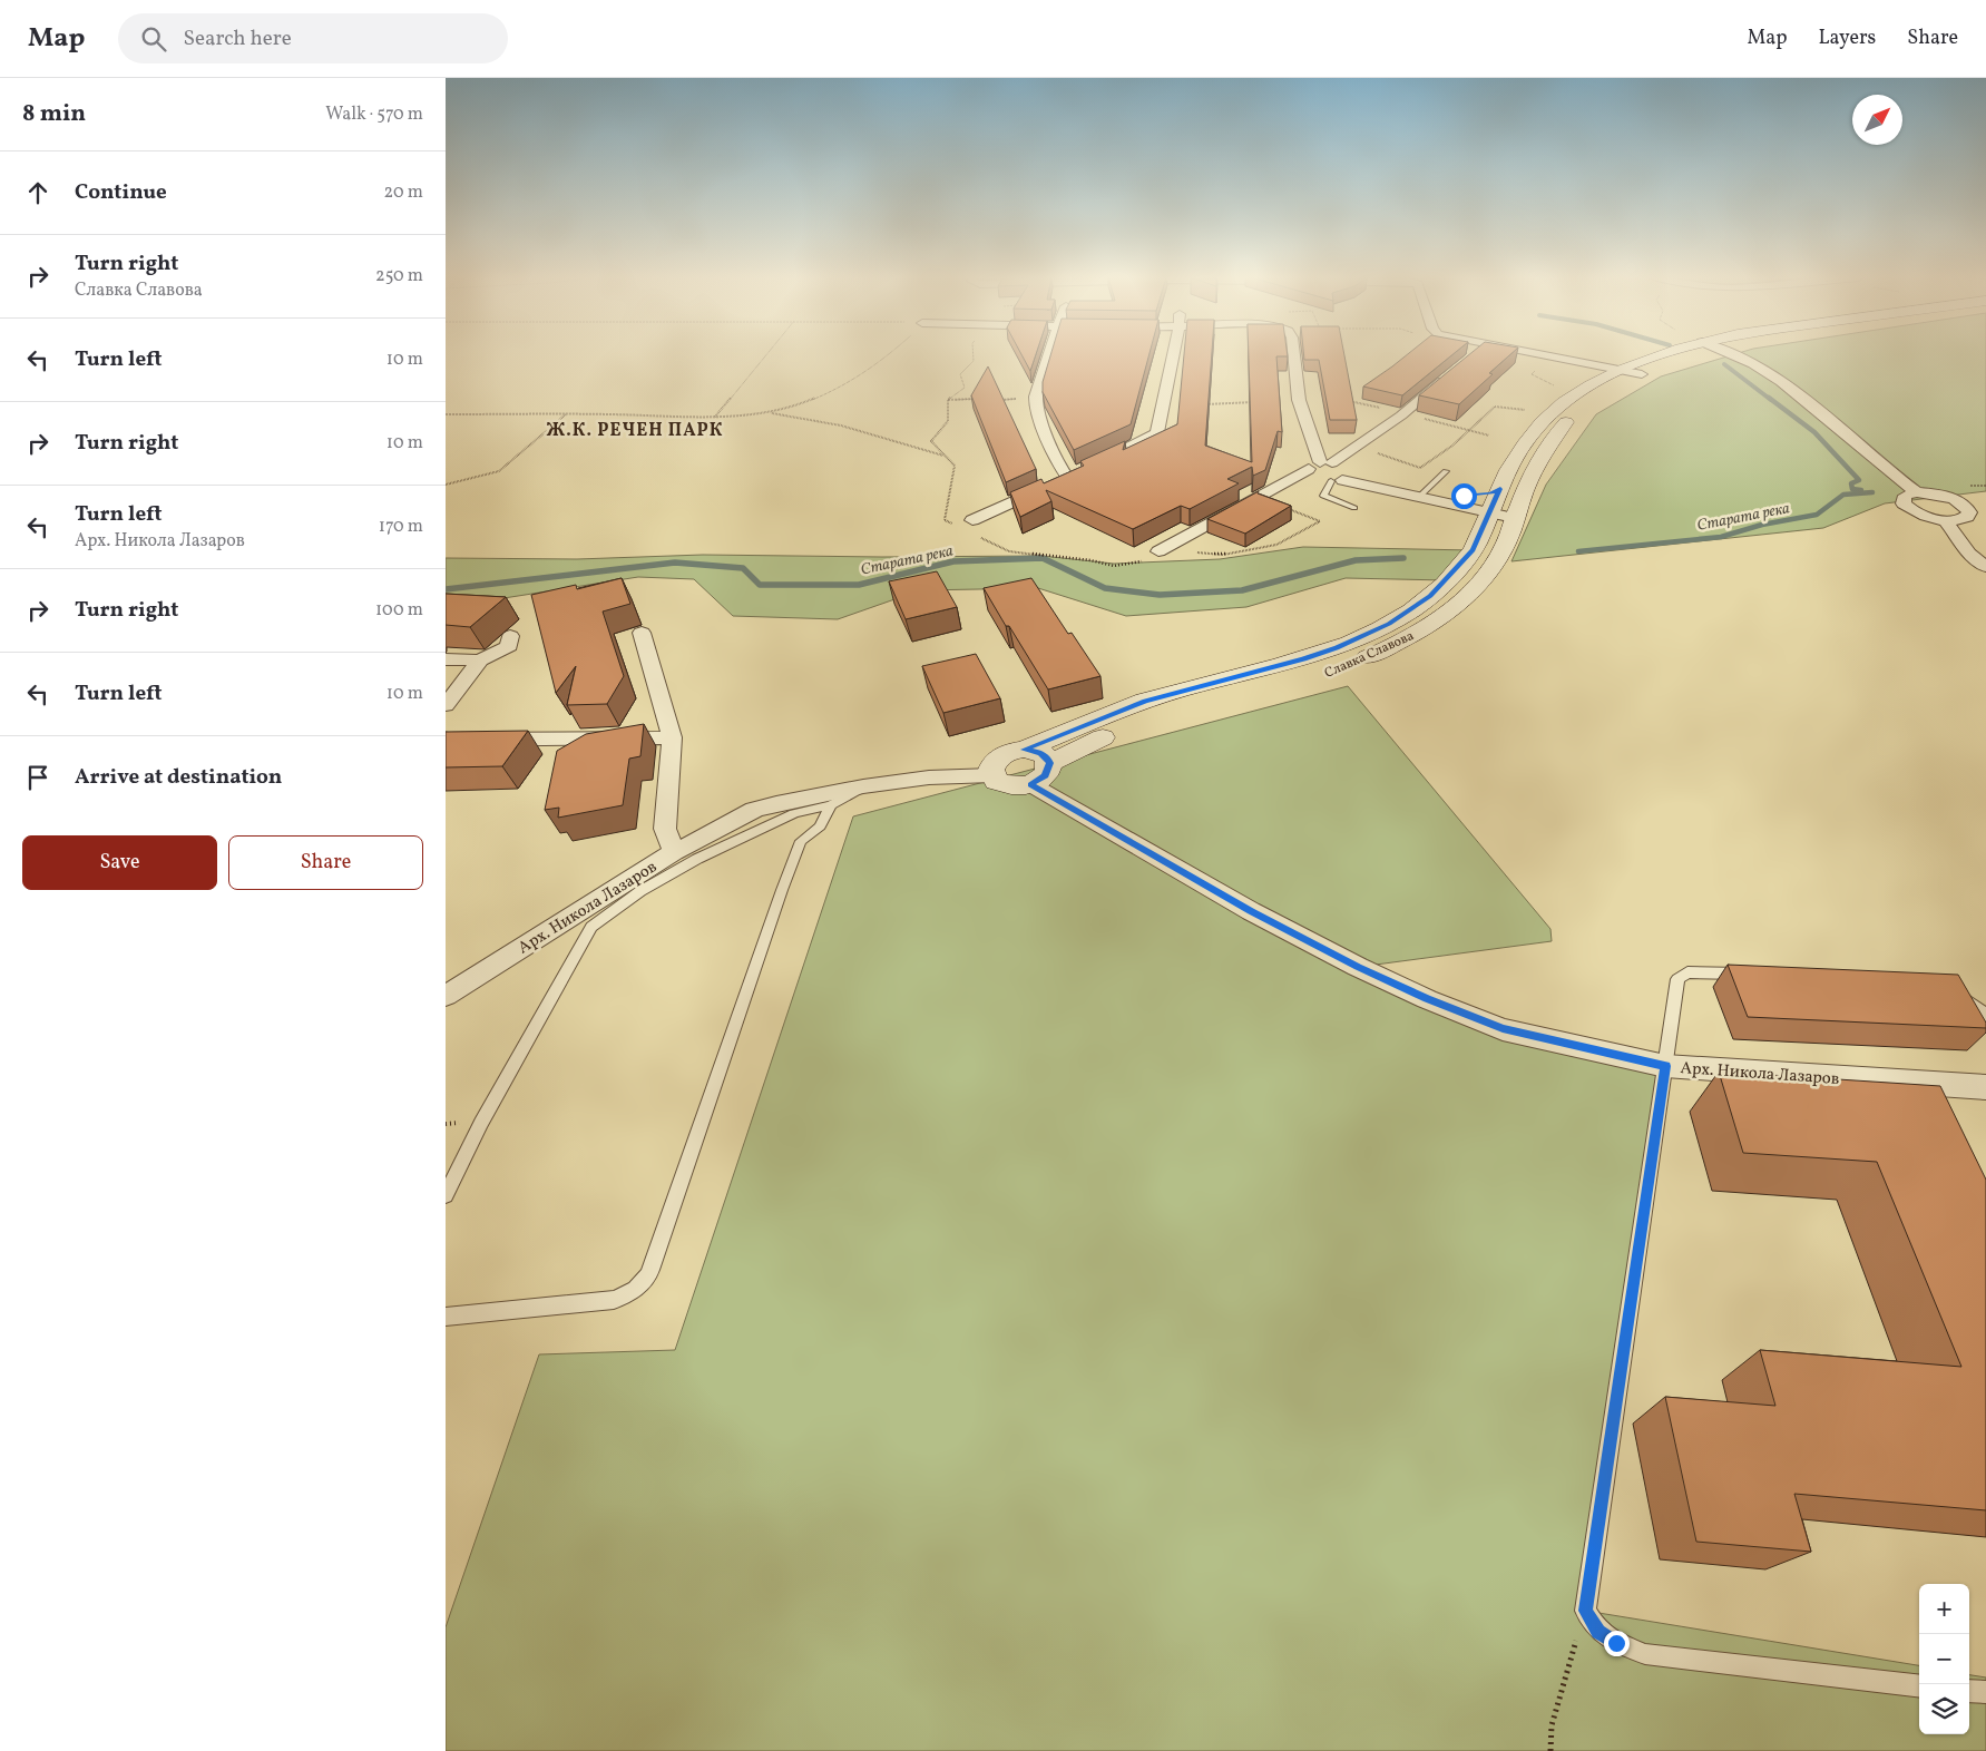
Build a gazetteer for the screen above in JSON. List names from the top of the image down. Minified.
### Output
{"streets":{"street":["Славка Славова","Арх. Никола Лазаров"]},"crossings":[["Славка Славова","Арх. Никола Лазаров"]],"districts":["Ж.К. РЕЧЕН ПАРК"],"water":["Старата река"],"north":"top right","page":{"header":"Map","search":"Search here","nav":["Map","Layers","Share"],"heading":["8 min","Walk · 570 m"],"list":[["Continue","20 m"],["Turn right","Славка Славова","250 m"],["Turn left","10 m"],["Turn right","10 m"],["Turn left","Арх. Никола Лазаров","170 m"],["Turn right","100 m"],["Turn left","10 m"],"Arrive at destination"],"buttons":["Save","Share"],"map_buttons":["+","−"]}}
